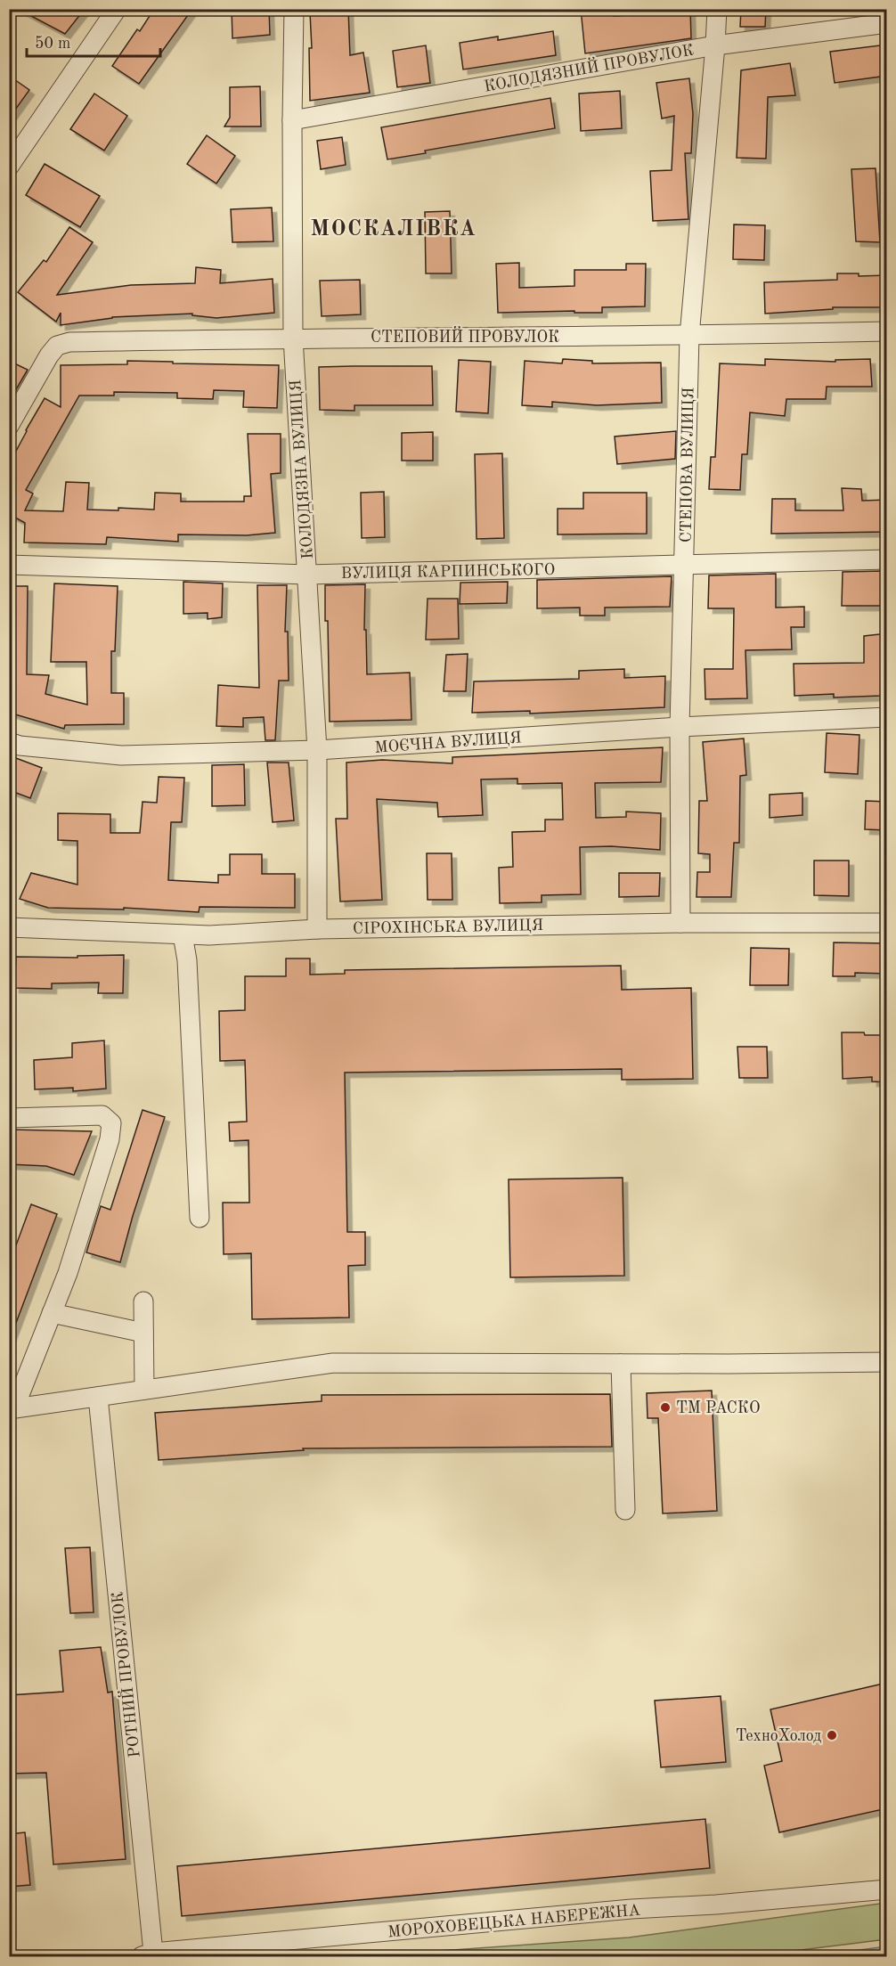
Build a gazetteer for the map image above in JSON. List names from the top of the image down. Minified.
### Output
{"streets":{"street":["КОЛОДЯЗНИЙ ПРОВУЛОК","СТЕПОВИЙ ПРОВУЛОК","СТЕПОВА ВУЛИЦЯ","КОЛОДЯЗНА ВУЛИЦЯ","ВУЛИЦЯ КАРПИНСЬКОГО","МОЄЧНА ВУЛИЦЯ","СІРОХІНСЬКА ВУЛИЦЯ","РОТНИЙ ПРОВУЛОК","МОРОХОВЕЦЬКА НАБЕРЕЖНА"]},"crossings":[["КОЛОДЯЗНИЙ ПРОВУЛОК","СТЕПОВА ВУЛИЦЯ"],["КОЛОДЯЗНИЙ ПРОВУЛОК","КОЛОДЯЗНА ВУЛИЦЯ"],["СТЕПОВИЙ ПРОВУЛОК","СТЕПОВА ВУЛИЦЯ"],["СТЕПОВИЙ ПРОВУЛОК","КОЛОДЯЗНА ВУЛИЦЯ"],["СТЕПОВА ВУЛИЦЯ","ВУЛИЦЯ КАРПИНСЬКОГО"],["СТЕПОВА ВУЛИЦЯ","МОЄЧНА ВУЛИЦЯ"],["СТЕПОВА ВУЛИЦЯ","СІРОХІНСЬКА ВУЛИЦЯ"],["КОЛОДЯЗНА ВУЛИЦЯ","ВУЛИЦЯ КАРПИНСЬКОГО"],["КОЛОДЯЗНА ВУЛИЦЯ","МОЄЧНА ВУЛИЦЯ"],["КОЛОДЯЗНА ВУЛИЦЯ","СІРОХІНСЬКА ВУЛИЦЯ"],["РОТНИЙ ПРОВУЛОК","МОРОХОВЕЦЬКА НАБЕРЕЖНА"]],"districts":["МОСКАЛІВКА"],"places":["ТМ РАСКО","ТехноХолод"],"scale_bar":"50 m"}
